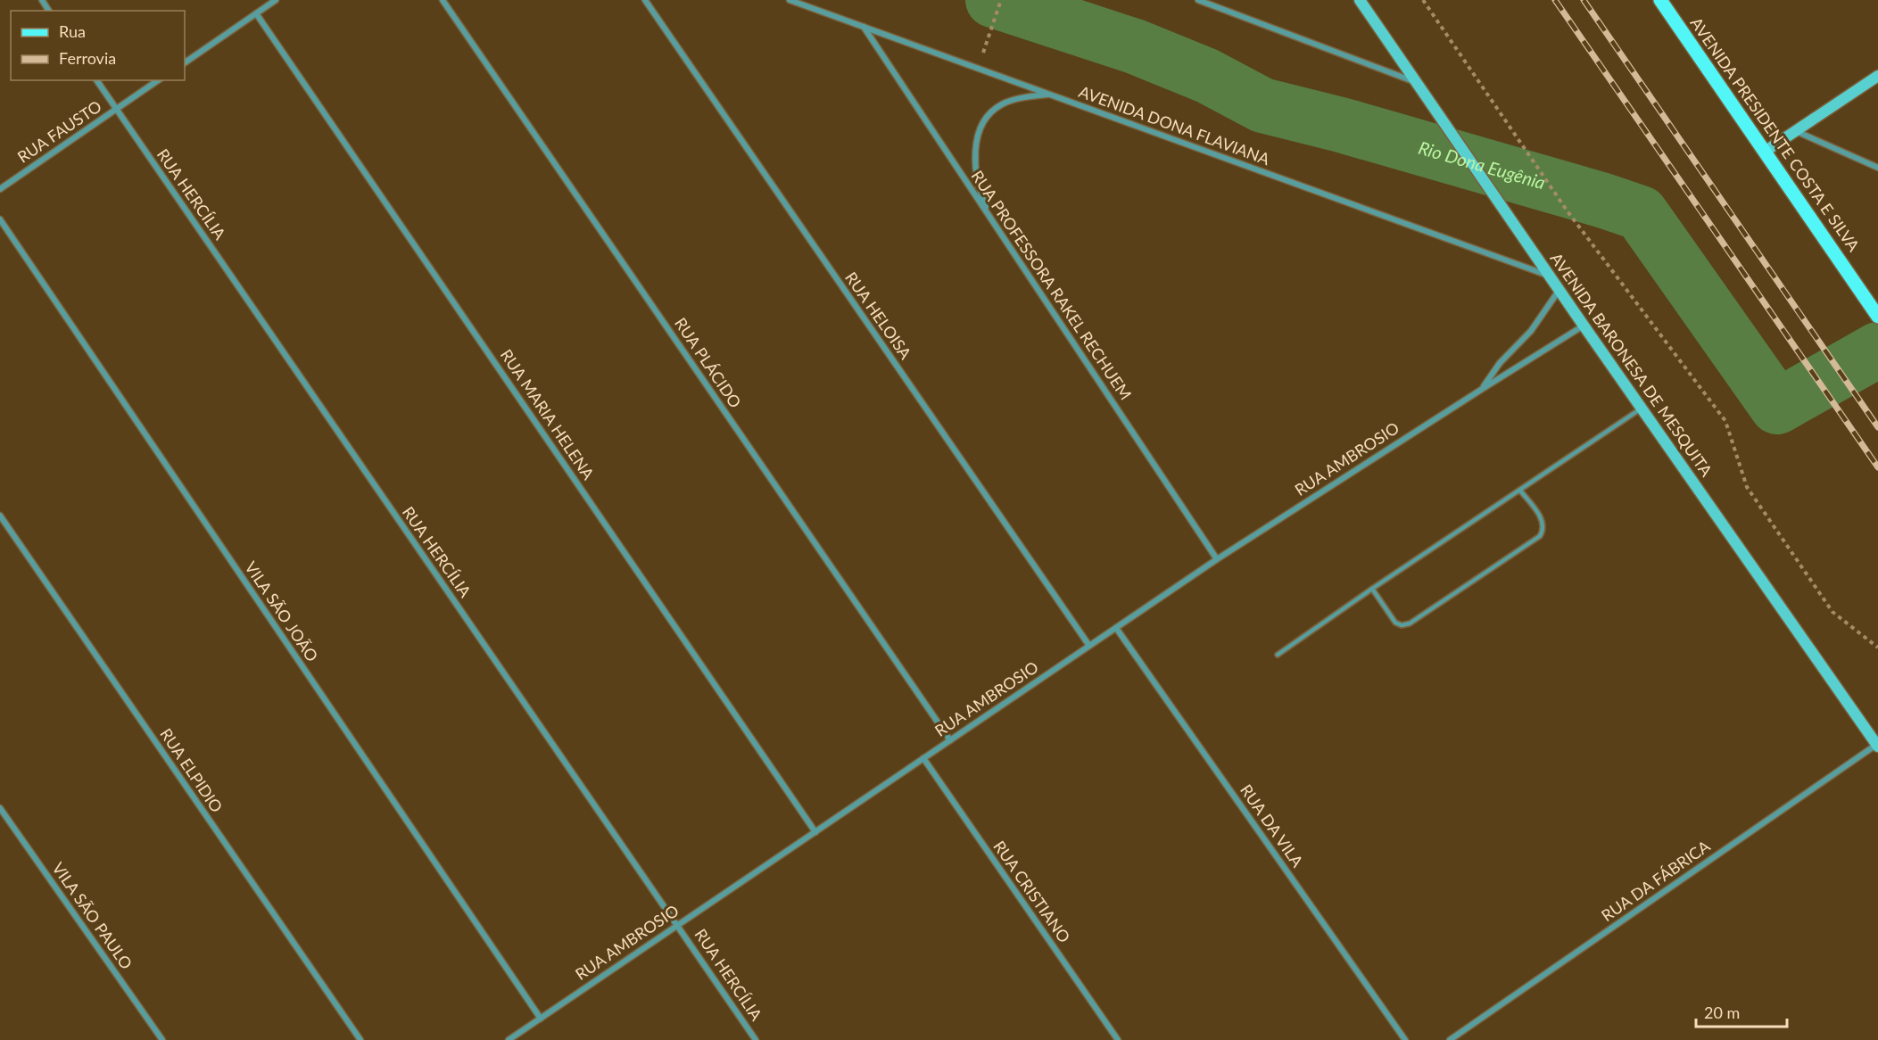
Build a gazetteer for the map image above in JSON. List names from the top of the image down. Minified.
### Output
{"streets":{"main road":["AVENIDA PRESIDENTE COSTA E SILVA","AVENIDA BARONESA DE MESQUITA"],"street":["AVENIDA DONA FLAVIANA","RUA FAUSTO","RUA HERCÍLIA","RUA PROFESSORA RAKEL RECHUEM","RUA HELOISA","RUA PLÁCIDO","RUA MARIA HELENA","RUA AMBROSIO","VILA SÃO JOÃO","RUA ELPIDIO","RUA DA VILA","RUA DA FÁBRICA","RUA CRISTIANO","VILA SÃO PAULO"]},"crossings":[["AVENIDA DONA FLAVIANA","RUA PROFESSORA RAKEL RECHUEM"],["AVENIDA DONA FLAVIANA","AVENIDA BARONESA DE MESQUITA"],["RUA FAUSTO","RUA HERCÍLIA"],["RUA HERCÍLIA","RUA AMBROSIO"],["RUA PROFESSORA RAKEL RECHUEM","RUA AMBROSIO"],["RUA HELOISA","RUA AMBROSIO"],["RUA PLÁCIDO","RUA AMBROSIO"],["AVENIDA BARONESA DE MESQUITA","RUA AMBROSIO"],["AVENIDA BARONESA DE MESQUITA","RUA DA FÁBRICA"],["RUA MARIA HELENA","RUA AMBROSIO"],["RUA AMBROSIO","VILA SÃO JOÃO"],["RUA AMBROSIO","RUA DA VILA"],["RUA AMBROSIO","RUA CRISTIANO"]],"water":["Rio Dona Eugênia"],"legend":["Rua","Ferrovia"],"scale_bar":"20 m"}
